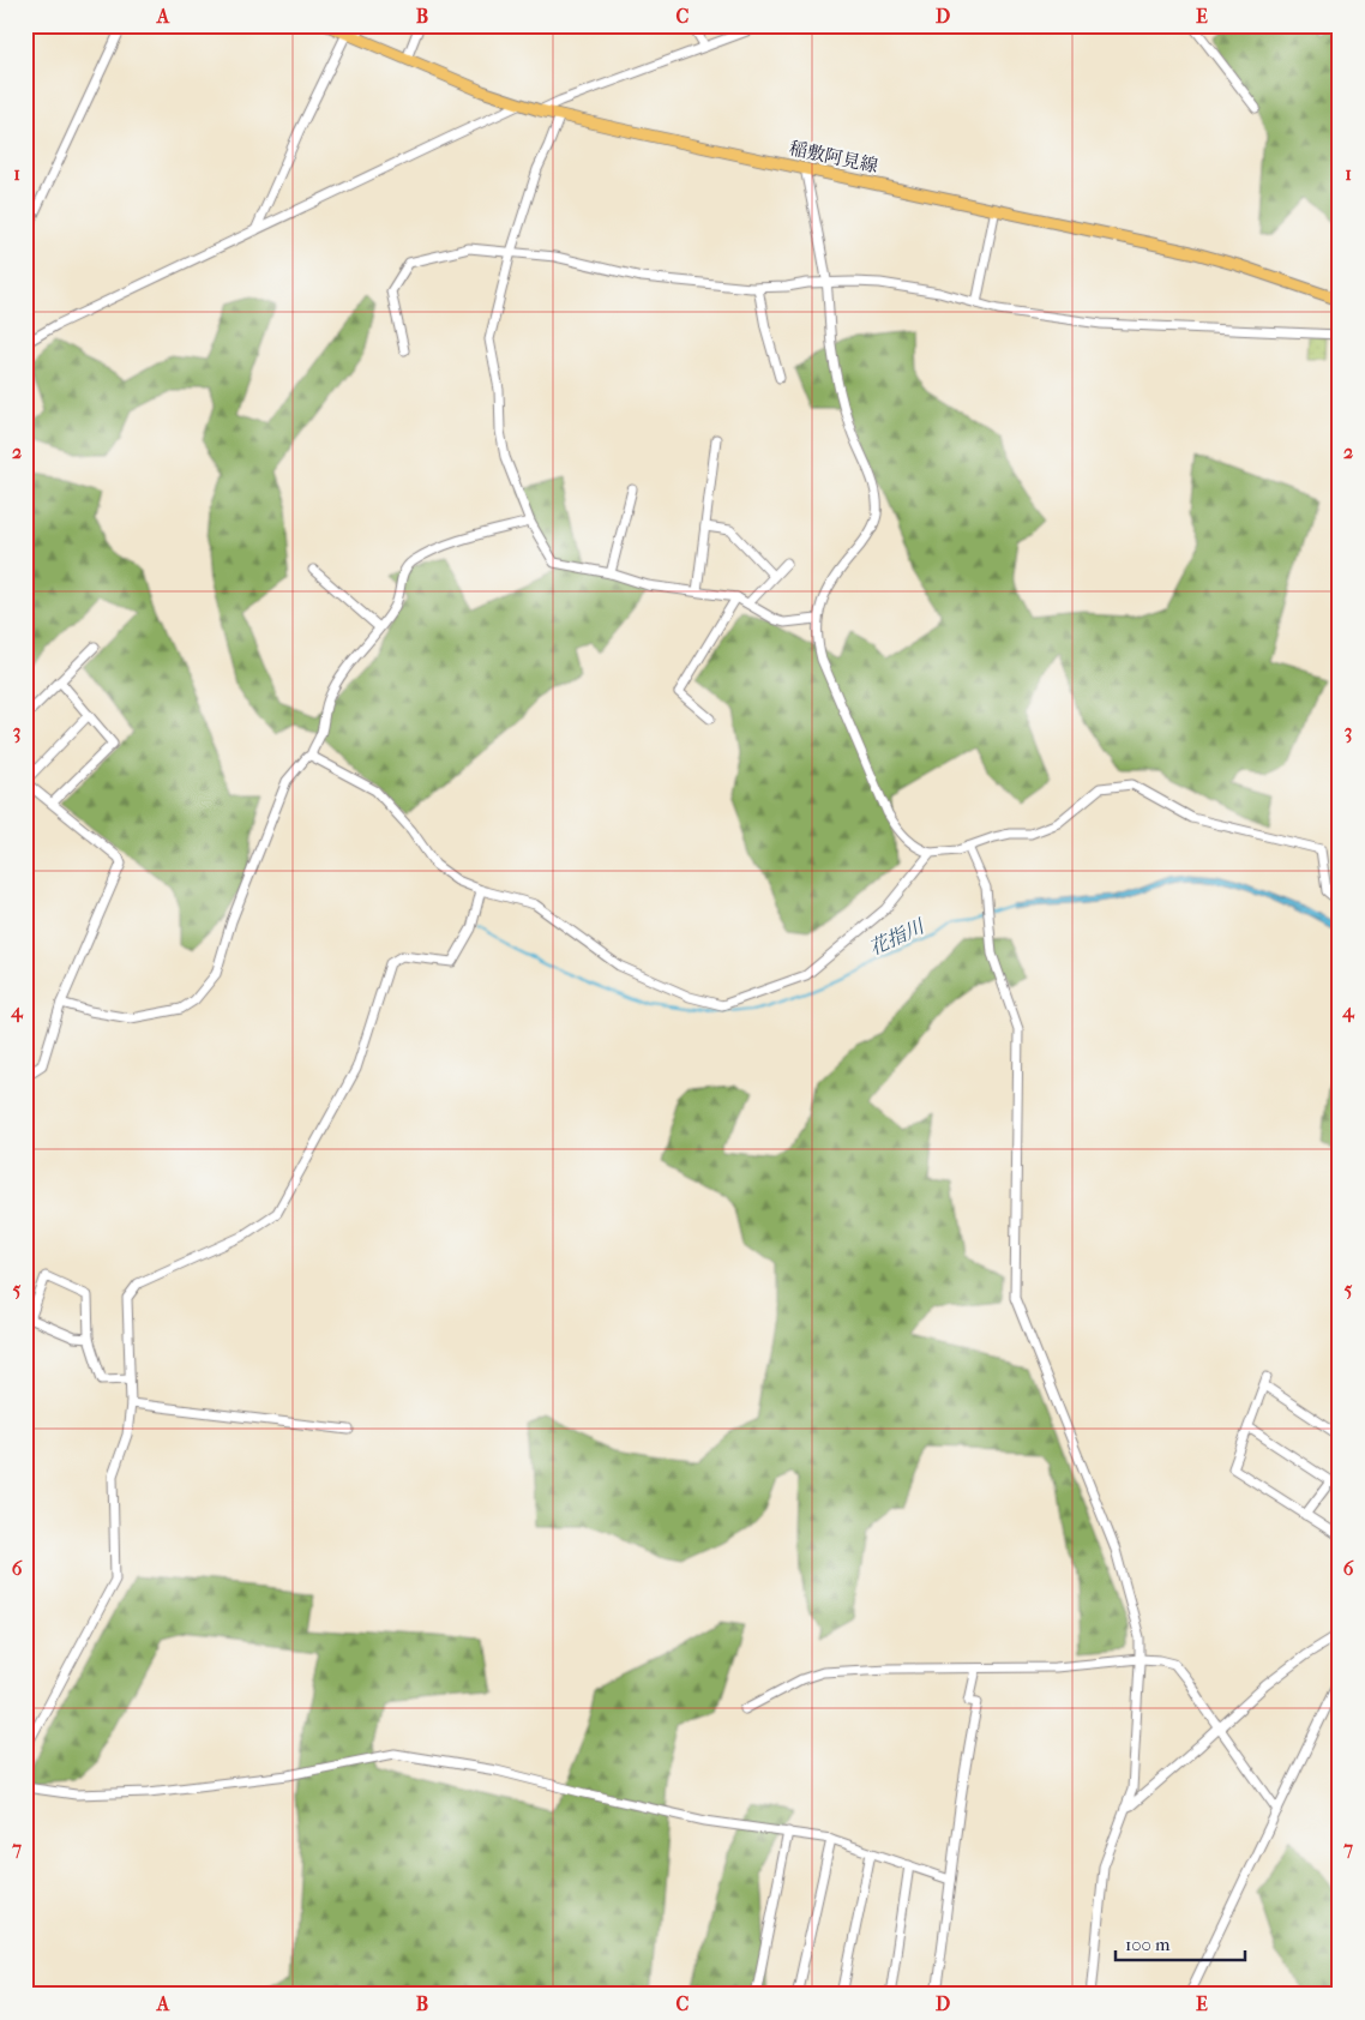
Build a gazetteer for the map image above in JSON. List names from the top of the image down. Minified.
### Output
{"streets":{"main road":["稲敷阿見線"]},"water":["花指川"],"scale_bar":"100 m","grid":{"columns":["A","B","C","D","E"],"rows":["1","2","3","4","5","6","7"]}}
